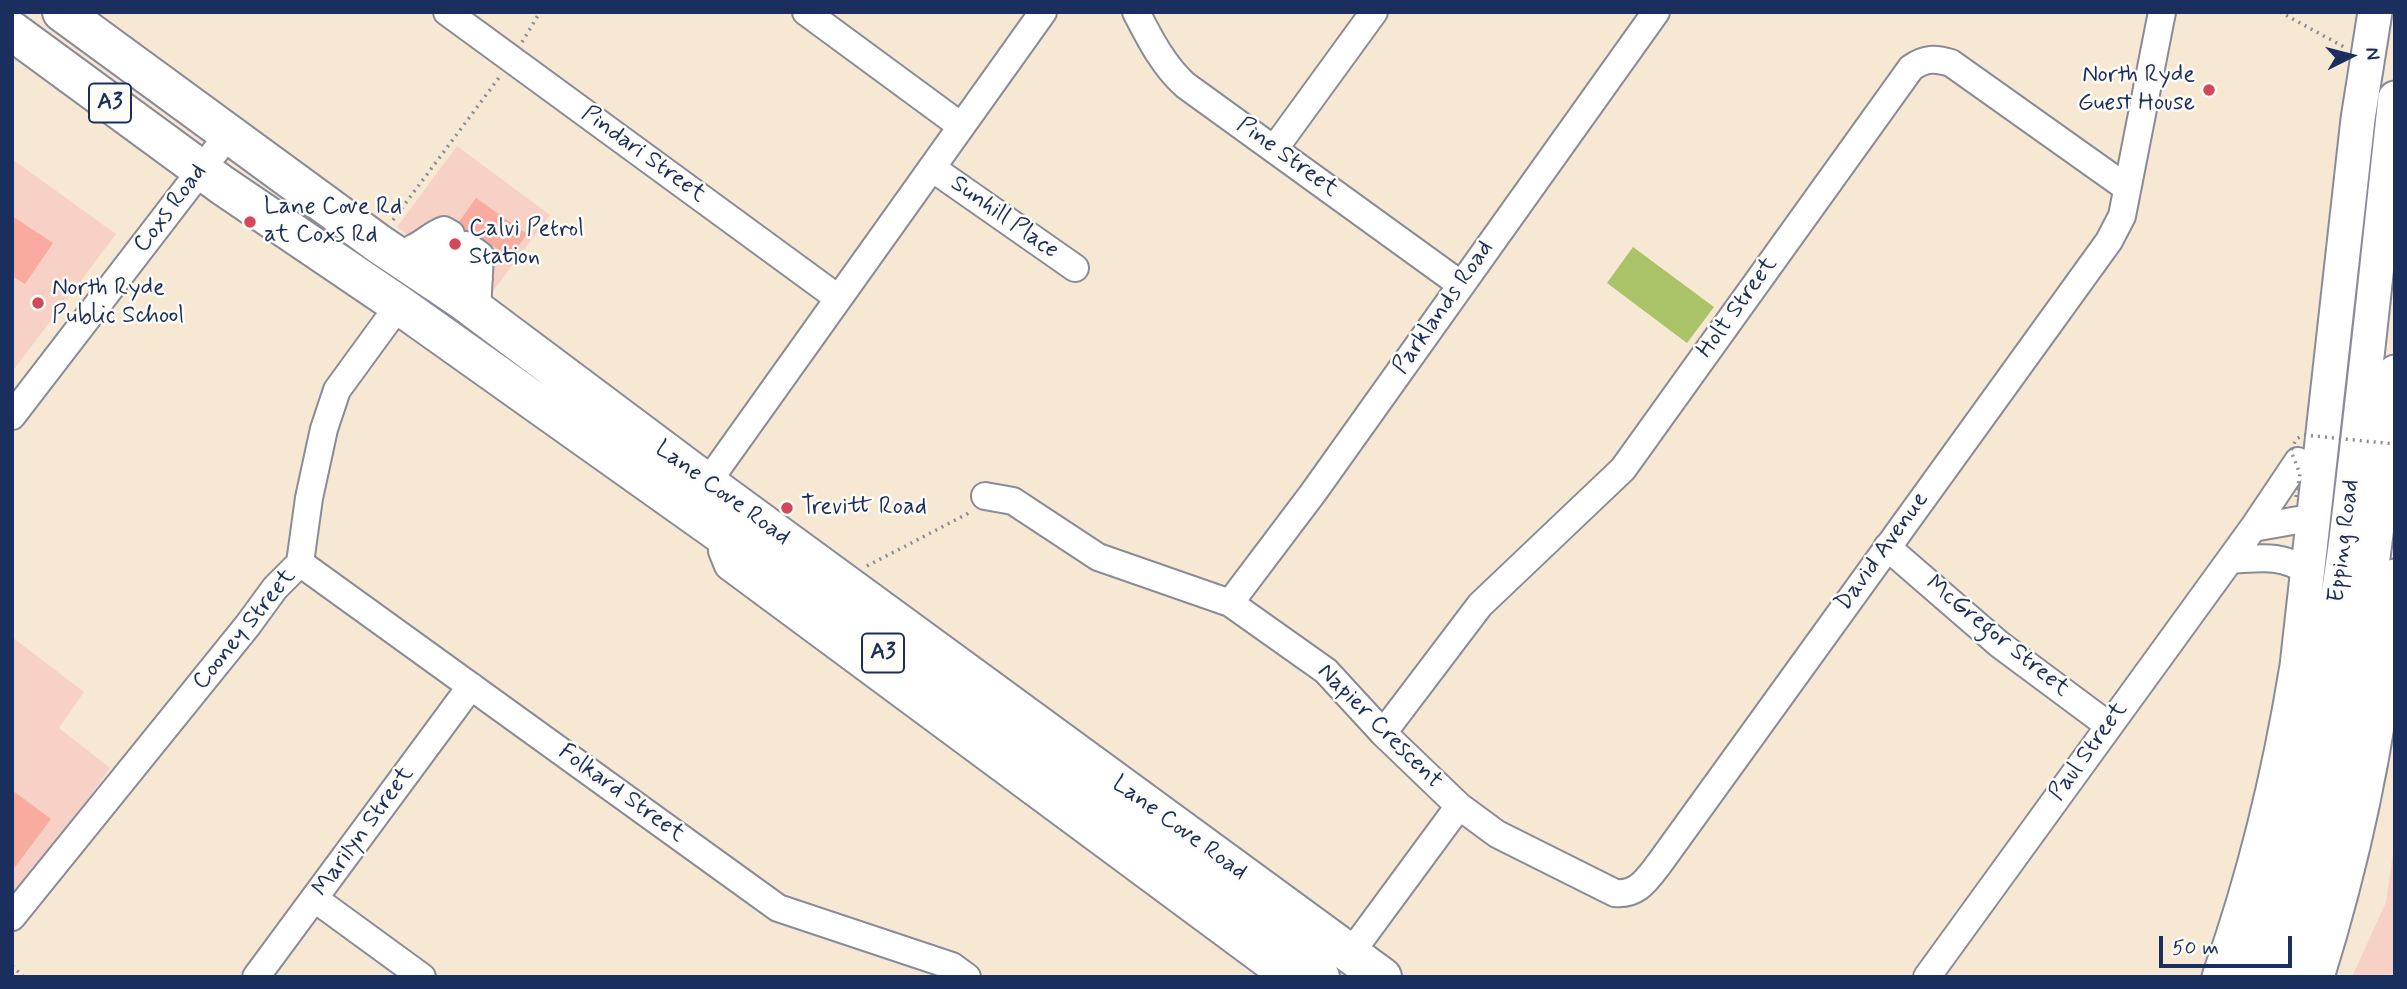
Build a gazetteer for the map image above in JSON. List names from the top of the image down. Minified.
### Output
{"streets":{"highway":["A3","Lane Cove Road"],"main road":["Epping Road"],"street":["Pindari Street","Pine Street","Coxs Road","Sunhill Place","Parklands Road","Holt Street","David Avenue","Cooney Street","McGregor Street","Napier Crescent","Paul Street","Folkard Street","Marilyn Street"]},"crossings":[["Pine Street","Parklands Road"],["Coxs Road","Lane Cove Road"],["Parklands Road","Napier Crescent"],["Holt Street","David Avenue"],["Holt Street","Napier Crescent"],["Lane Cove Road","Cooney Street"],["Lane Cove Road","Napier Crescent"],["David Avenue","McGregor Street"],["David Avenue","Napier Crescent"],["Cooney Street","Folkard Street"],["McGregor Street","Paul Street"],["Folkard Street","Marilyn Street"]],"places":["North Ryde Guest House","Lane Cove Rd at Coxs Rd","Calvi Petrol Station","North Ryde Public School","Trevitt Road"],"scale_bar":"50 m","north":"right"}
